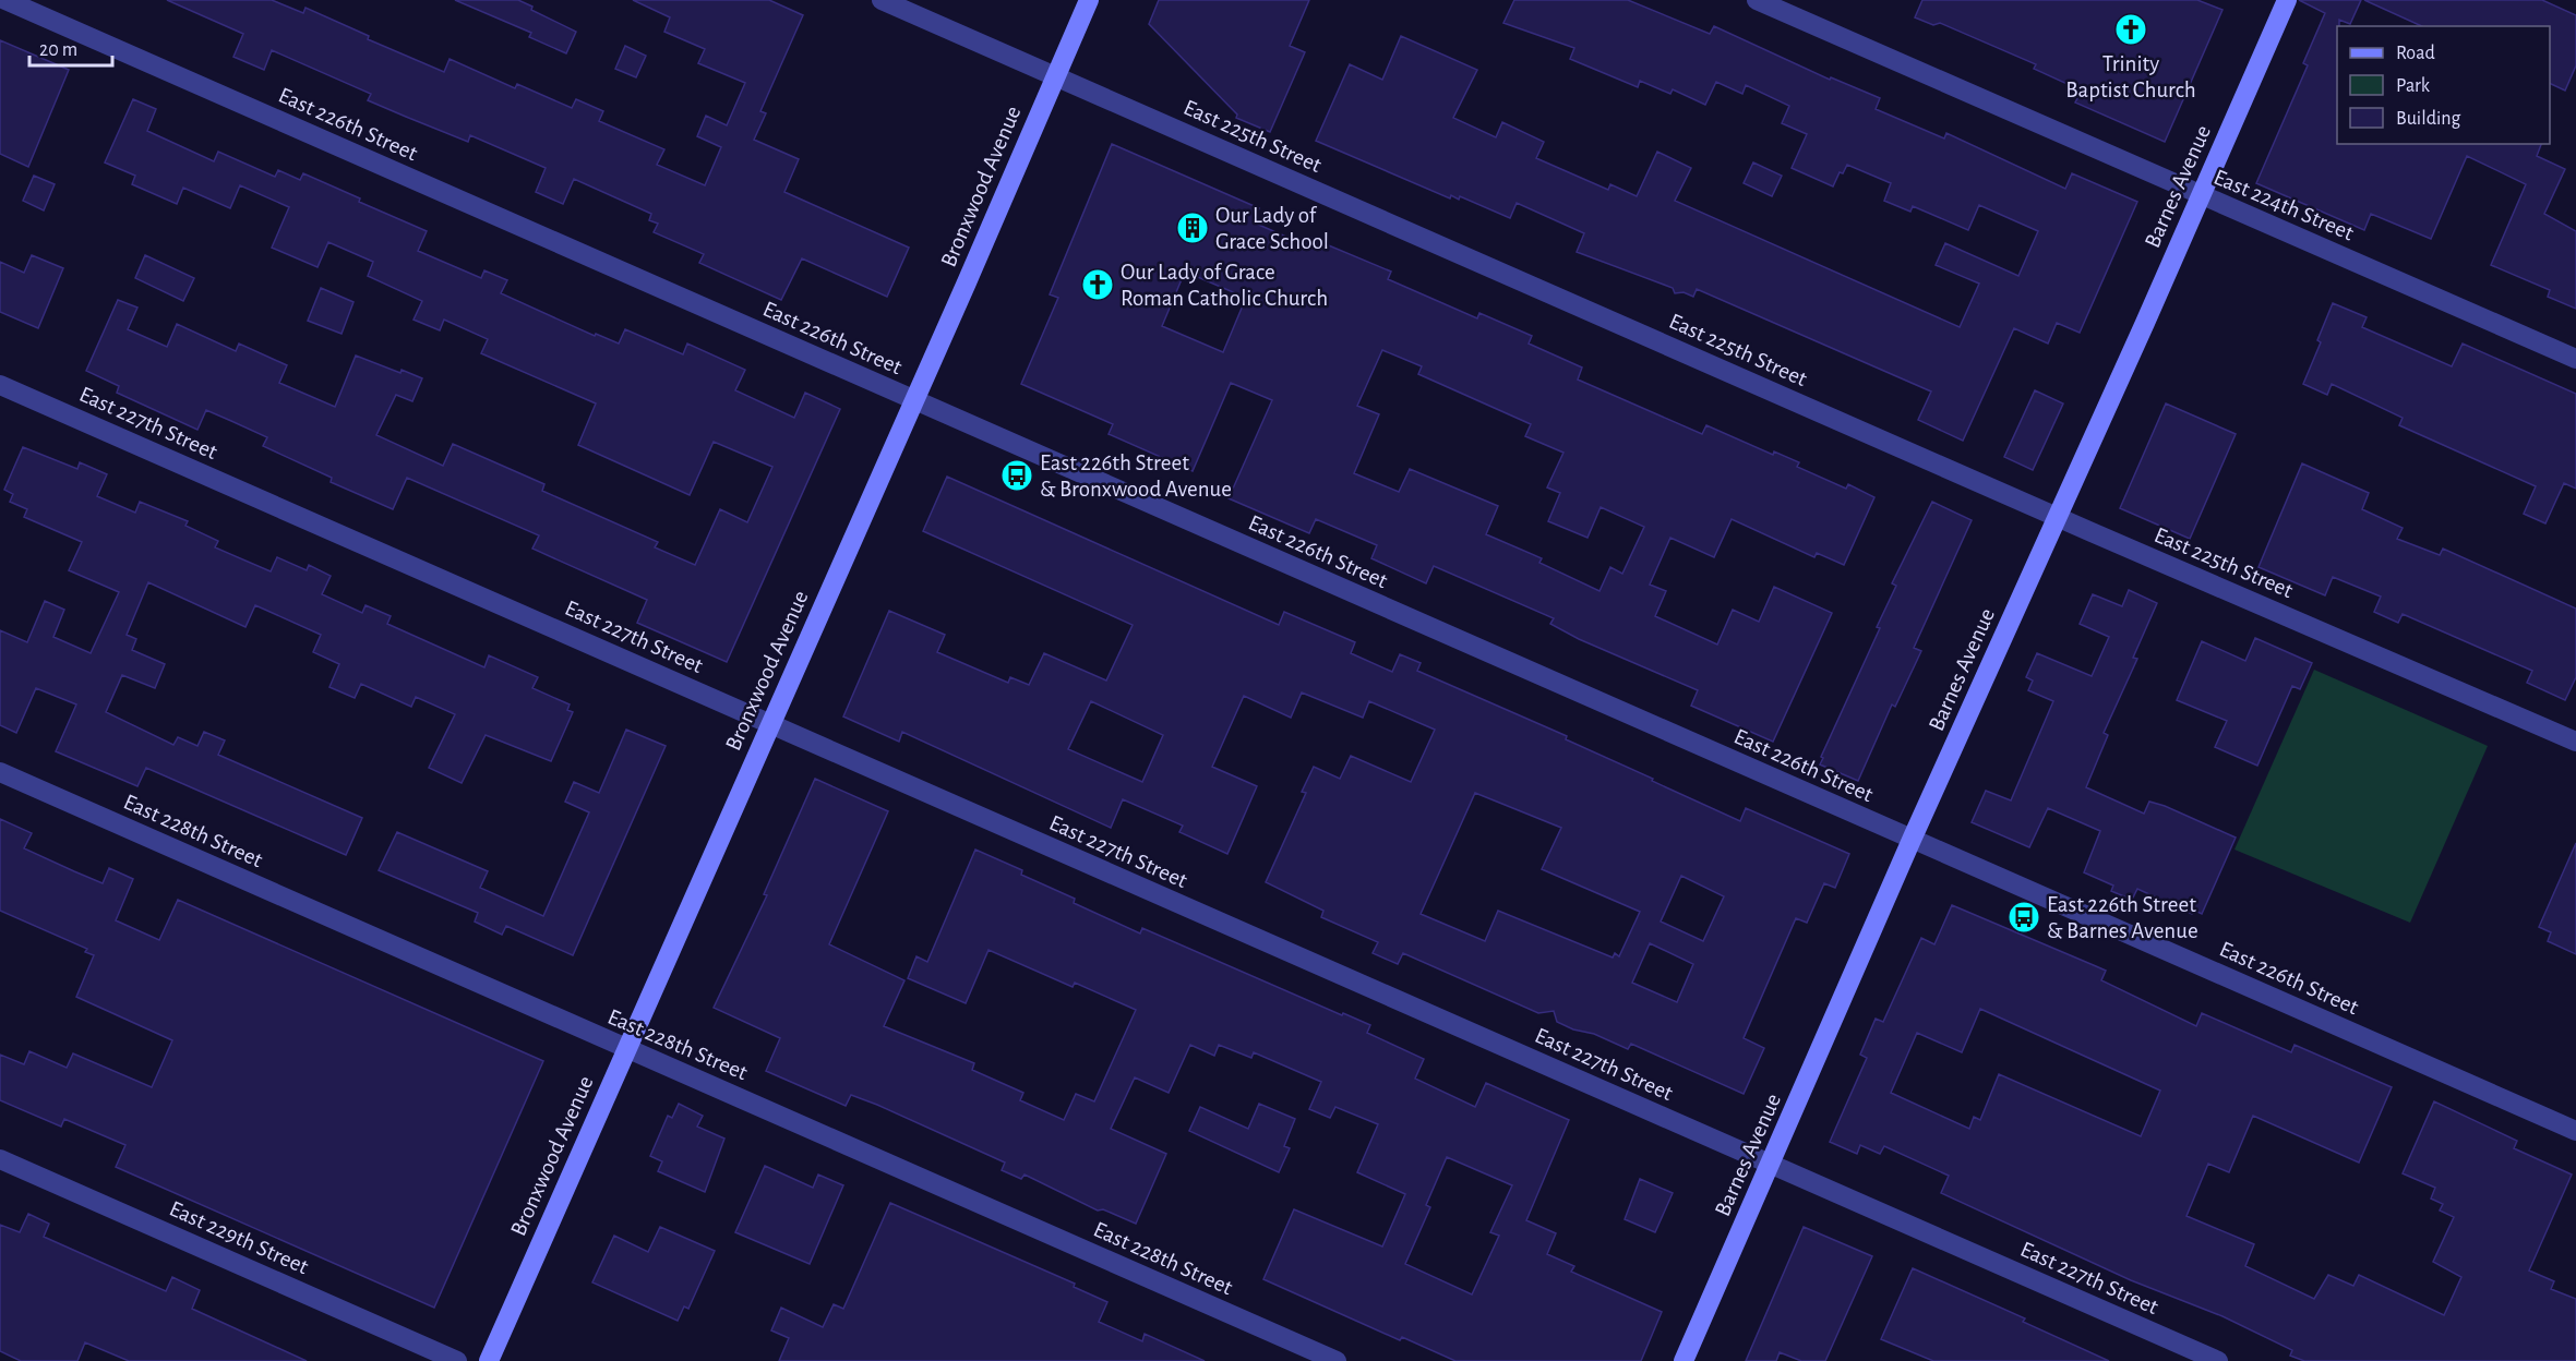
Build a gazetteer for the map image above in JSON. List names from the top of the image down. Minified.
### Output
{"streets":{"street":["East 226th Street","East 225th Street","Bronxwood Avenue","Barnes Avenue","East 224th Street","East 227th Street","East 228th Street","East 229th Street"]},"crossings":[["East 226th Street","Bronxwood Avenue"],["East 226th Street","Barnes Avenue"],["East 225th Street","Bronxwood Avenue"],["East 225th Street","Barnes Avenue"],["Bronxwood Avenue","East 227th Street"],["Bronxwood Avenue","East 228th Street"],["Barnes Avenue","East 224th Street"],["Barnes Avenue","East 227th Street"]],"places":{"church":["Trinity Baptist Church","Our Lady of Grace Roman Catholic Church"],"building":["Our Lady of Grace School"],"bus stop":["East 226th Street & Bronxwood Avenue","East 226th Street & Barnes Avenue"]},"legend":["Road","Park","Building"],"scale_bar":"20 m"}
